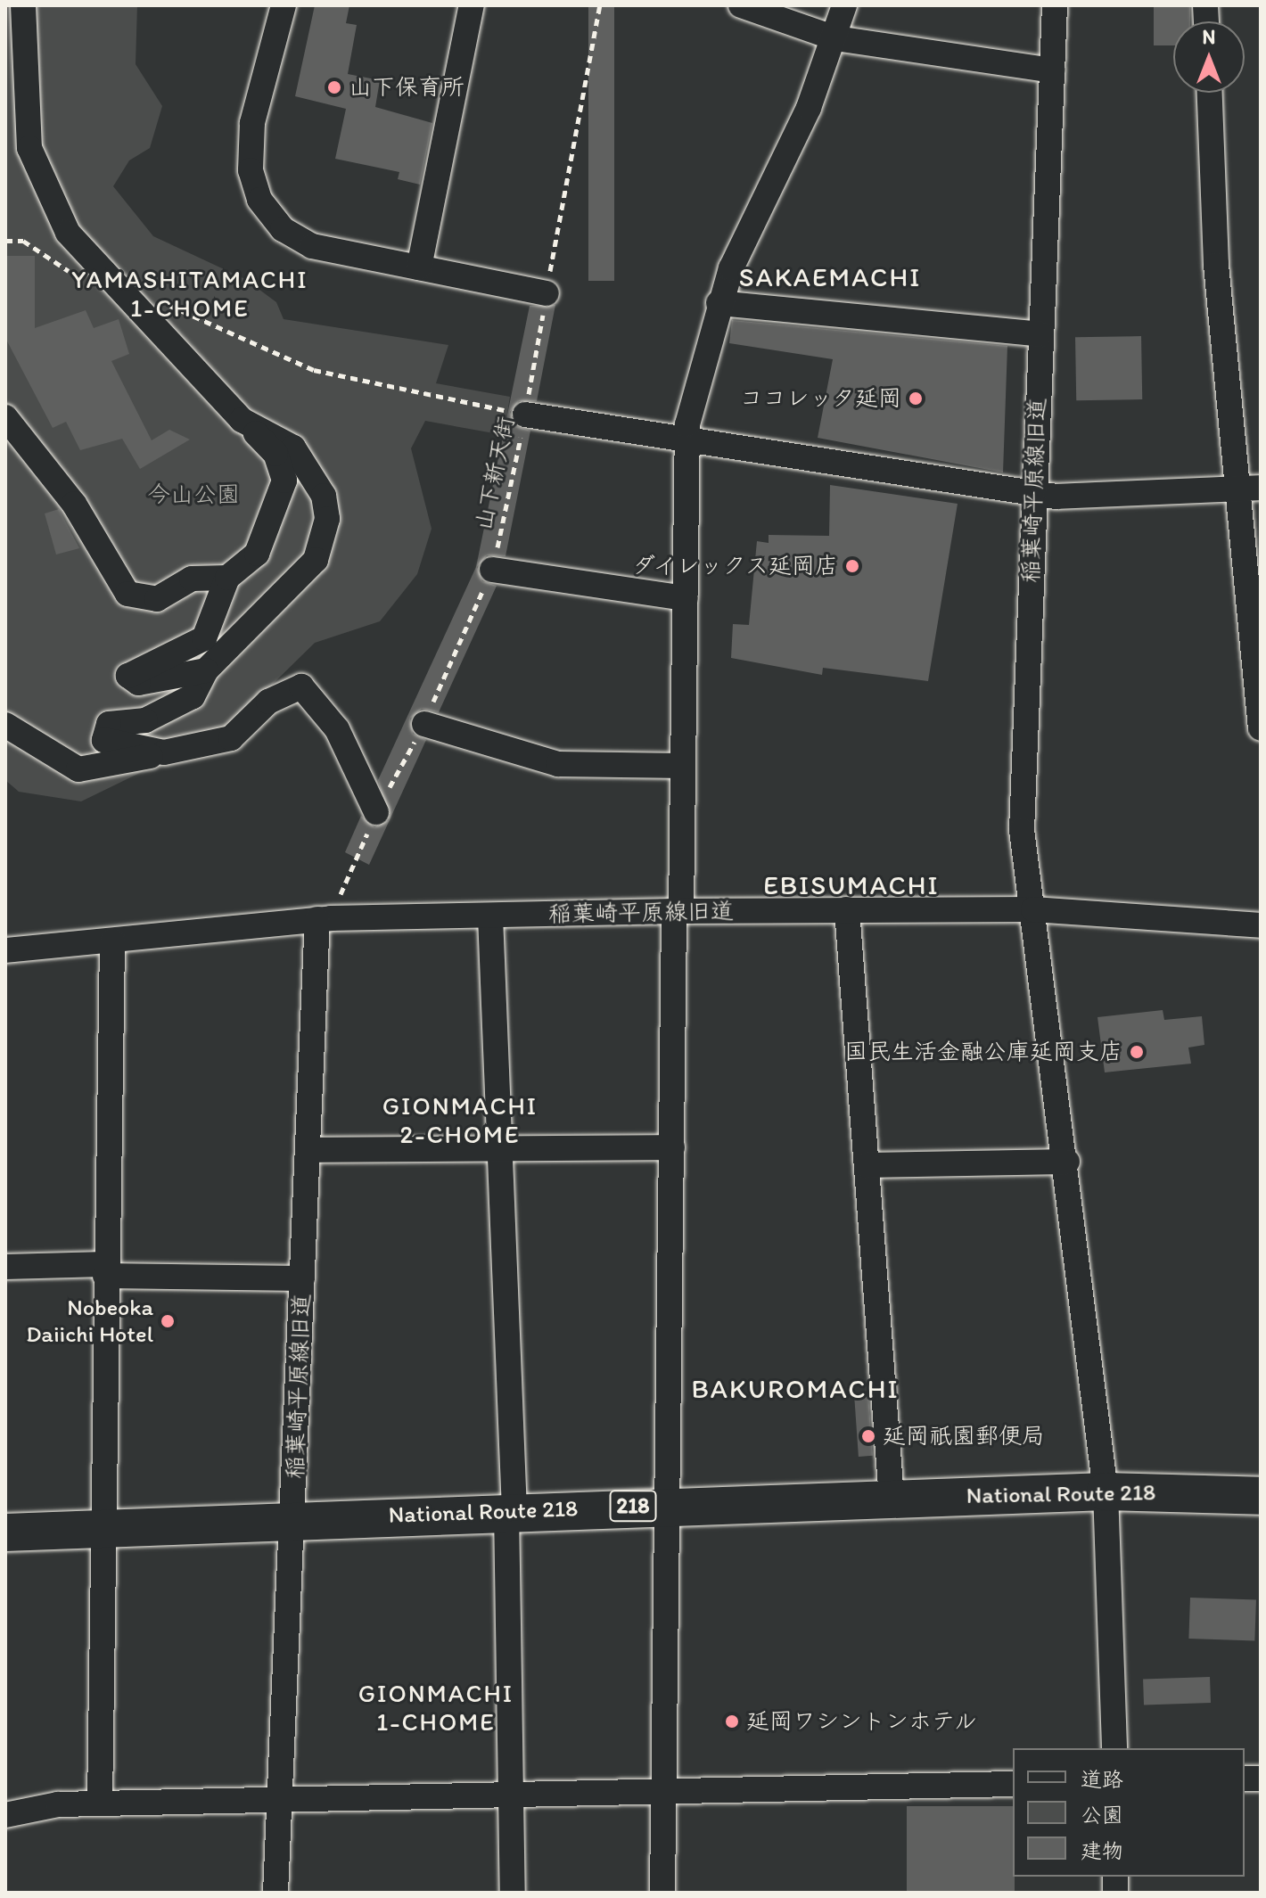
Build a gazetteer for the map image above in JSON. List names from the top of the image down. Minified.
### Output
{"streets":{"highway":["National Route 218","218"],"street":["稲葉崎平原線旧道"],"path":["山下新天街"]},"crossings":[["山下新天街","稲葉崎平原線旧道"],["稲葉崎平原線旧道","National Route 218"]],"districts":["SAKAEMACHI","YAMASHITAMACHI 1-CHOME","EBISUMACHI","GIONMACHI 2-CHOME","BAKUROMACHI","GIONMACHI 1-CHOME"],"parks":["今山公園"],"places":["山下保育所","ココレッタ延岡","ダイレックス延岡店","国民生活金融公庫延岡支店","Nobeoka Daiichi Hotel","延岡祇園郵便局","延岡ワシントンホテル"],"legend":["道路","公園","建物"],"north":"top"}
